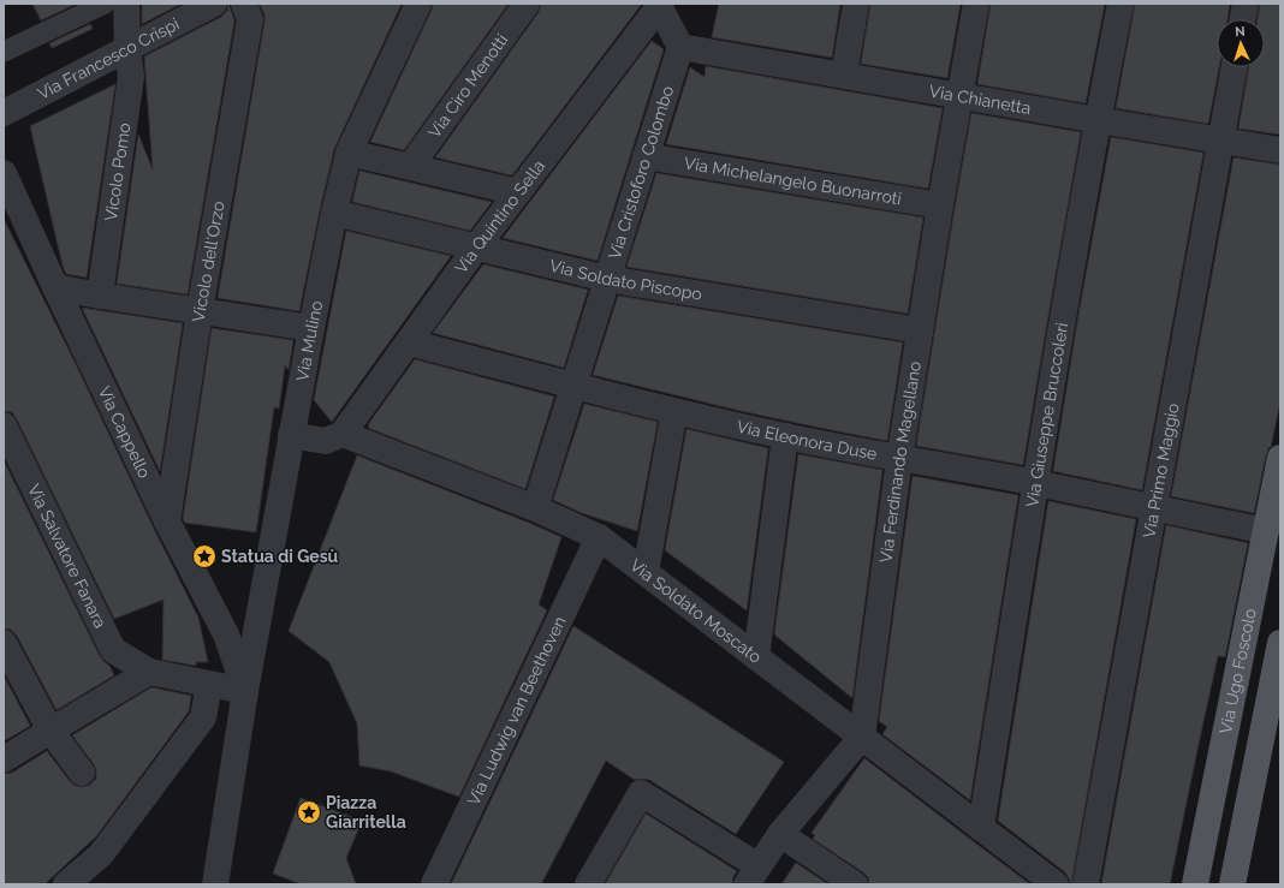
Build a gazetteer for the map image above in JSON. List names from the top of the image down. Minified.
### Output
{"streets":{"main road":["Via Ugo Foscolo"],"street":["Via Francesco Crispi","Via Ciro Menotti","Via Chianetta","Vicolo Pomo","Via Cristoforo Colombo","Via Michelangelo Buonarroti","Via Quintino Sella","Vicolo dell'Orzo","Via Soldato Piscopo","Via Mulino","Via Giuseppe Bruccoleri","Via Cappello","Via Eleonora Duse","Via Ferdinando Magellano","Via Primo Maggio","Via Salvatore Fanara","Via Soldato Moscato","Via Ludwig van Beethoven"]},"crossings":[["Via Francesco Crispi","Vicolo Pomo"],["Via Chianetta","Via Cristoforo Colombo"],["Via Chianetta","Via Giuseppe Bruccoleri"],["Via Chianetta","Via Ferdinando Magellano"],["Via Chianetta","Via Primo Maggio"],["Via Cristoforo Colombo","Via Michelangelo Buonarroti"],["Via Cristoforo Colombo","Via Soldato Piscopo"],["Via Cristoforo Colombo","Via Eleonora Duse"],["Via Cristoforo Colombo","Via Soldato Moscato"],["Via Michelangelo Buonarroti","Via Ferdinando Magellano"],["Via Quintino Sella","Via Soldato Piscopo"],["Via Quintino Sella","Via Eleonora Duse"],["Via Quintino Sella","Via Soldato Moscato"],["Vicolo dell'Orzo","Via Cappello"],["Via Soldato Piscopo","Via Mulino"],["Via Soldato Piscopo","Via Ferdinando Magellano"],["Via Mulino","Via Cappello"],["Via Giuseppe Bruccoleri","Via Eleonora Duse"],["Via Giuseppe Bruccoleri","Via Soldato Moscato"],["Via Eleonora Duse","Via Ferdinando Magellano"],["Via Eleonora Duse","Via Primo Maggio"],["Via Eleonora Duse","Via Ugo Foscolo"],["Via Ferdinando Magellano","Via Soldato Moscato"],["Via Soldato Moscato","Via Ludwig van Beethoven"]],"places":{"place":["Statua di Gesù","Piazza Giarritella"]},"north":"top"}
